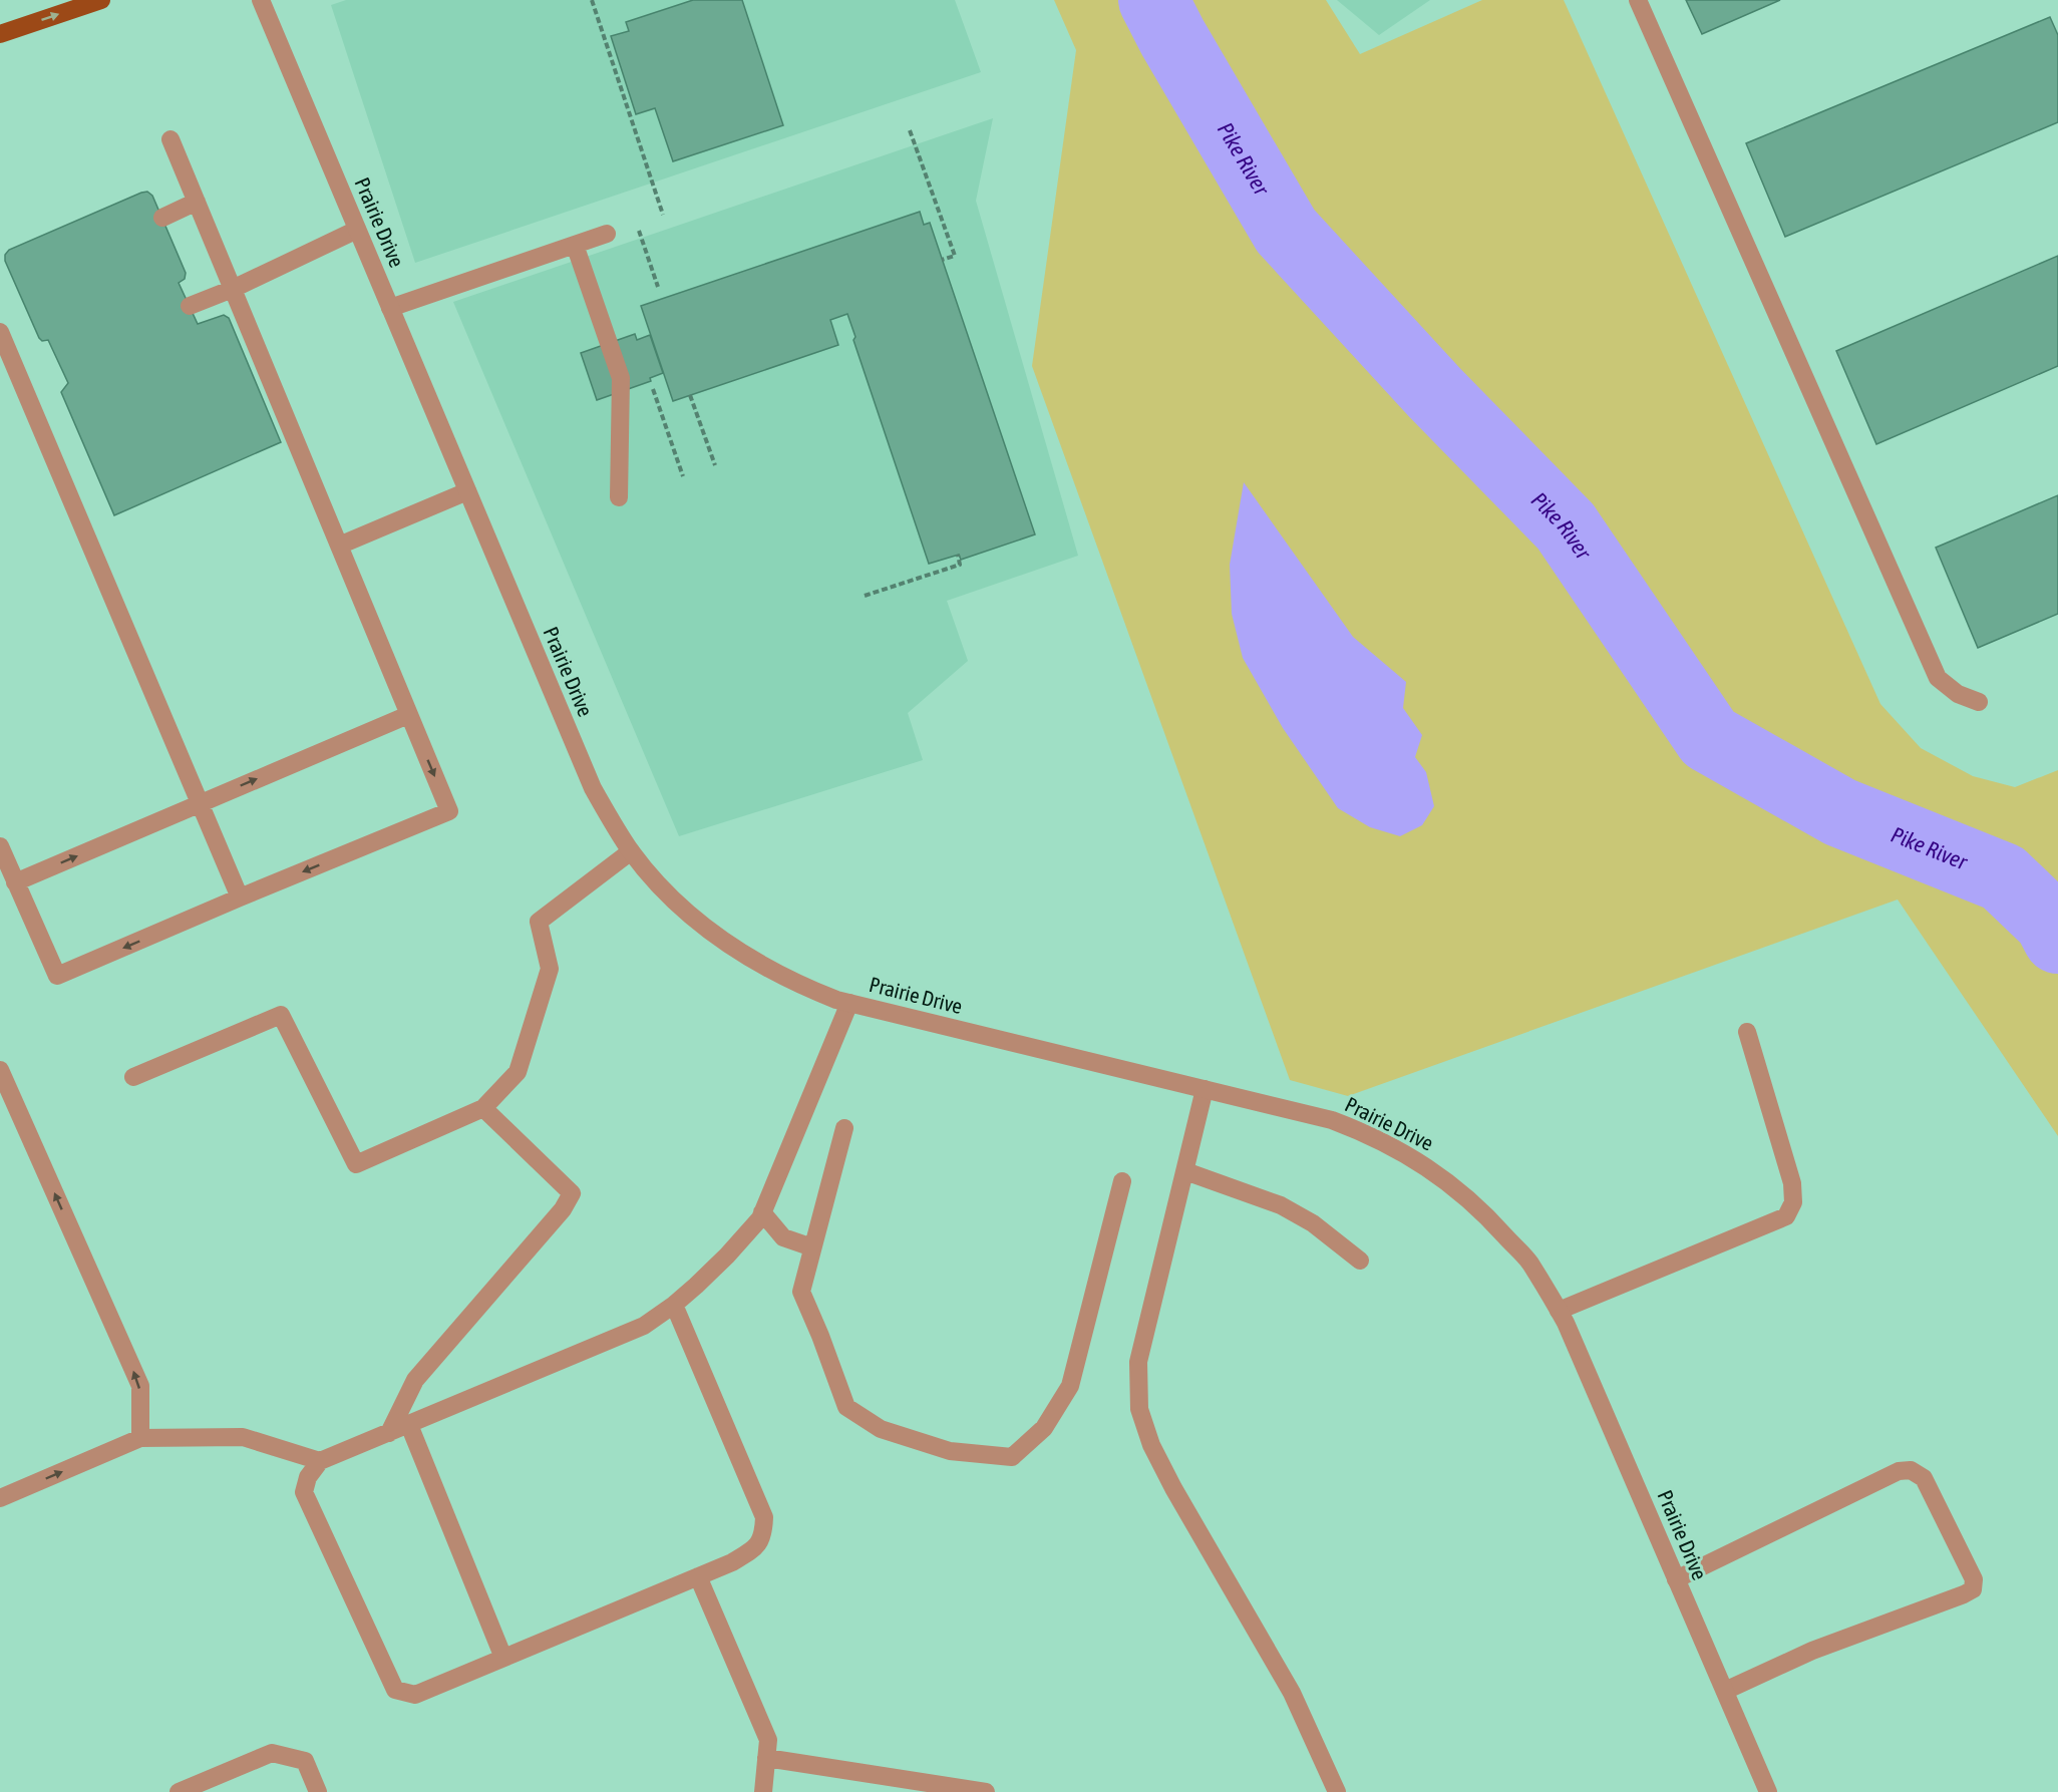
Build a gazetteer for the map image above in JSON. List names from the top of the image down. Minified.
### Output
{"streets":{"street":["Prairie Drive"]},"water":["Pike River"]}
